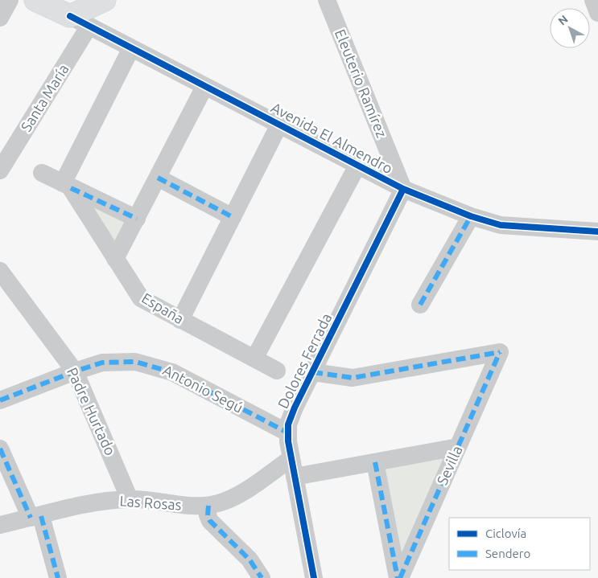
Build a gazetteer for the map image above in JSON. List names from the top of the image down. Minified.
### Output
{"streets":{"street":["Eleuterio Ramírez","Santa María","Avenida El Almendro","España","Dolores Ferrada","Antonio Segú","Padre Hurtado","Sevilla","Las Rosas"]},"crossings":[["Eleuterio Ramírez","Avenida El Almendro"],["Eleuterio Ramírez","Dolores Ferrada"],["Santa María","Avenida El Almendro"],["Avenida El Almendro","Dolores Ferrada"],["Dolores Ferrada","Antonio Segú"],["Dolores Ferrada","Sevilla"],["Dolores Ferrada","Las Rosas"],["Antonio Segú","Padre Hurtado"],["Padre Hurtado","Las Rosas"]],"legend":["Ciclovía","Sendero"],"north":"top left"}
